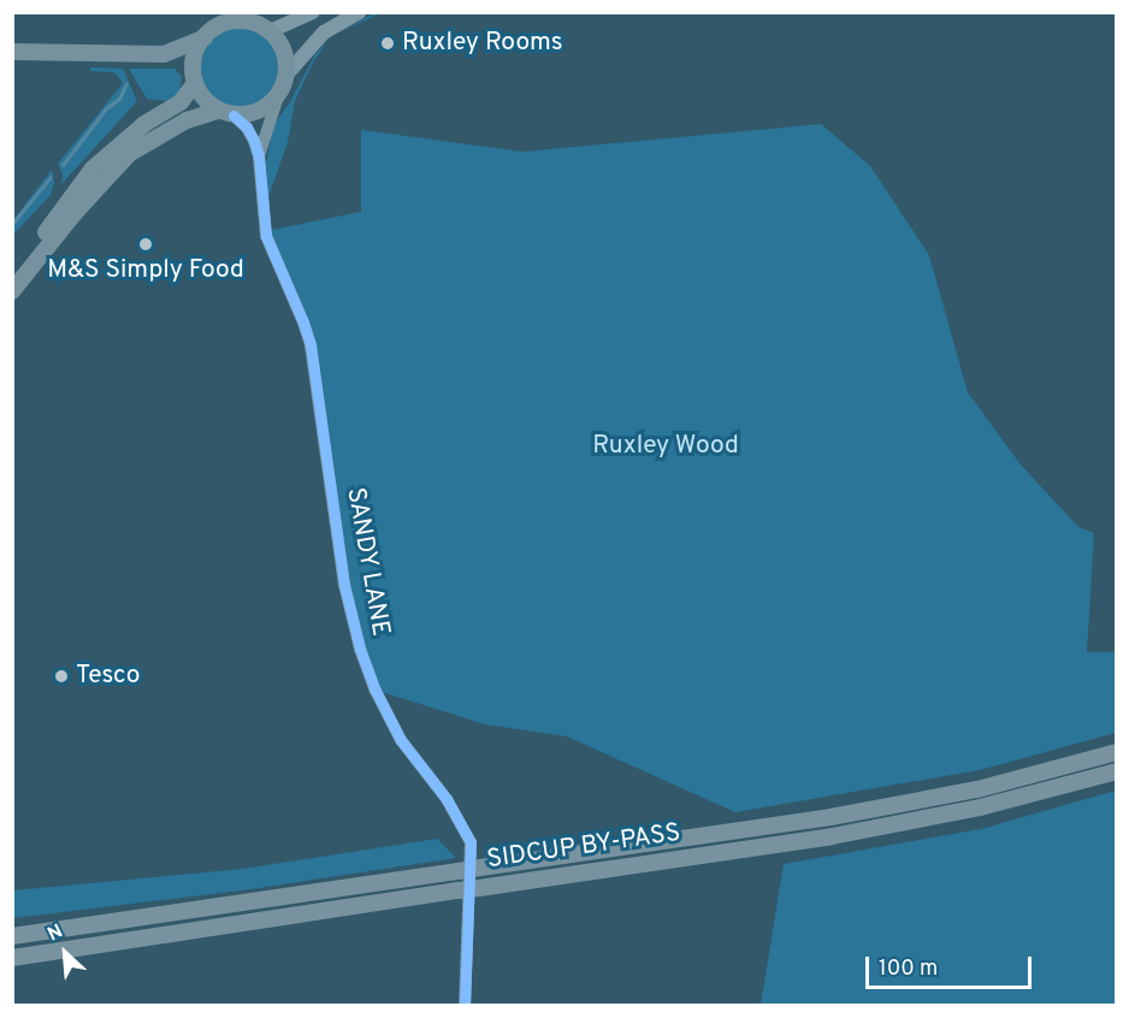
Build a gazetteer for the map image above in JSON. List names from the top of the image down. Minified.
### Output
{"streets":{"highway":["SIDCUP BY-PASS"],"street":["SANDY LANE"]},"parks":["Ruxley Wood"],"places":["Ruxley Rooms","M&S Simply Food","Tesco"],"scale_bar":"100 m","north":"top left"}
